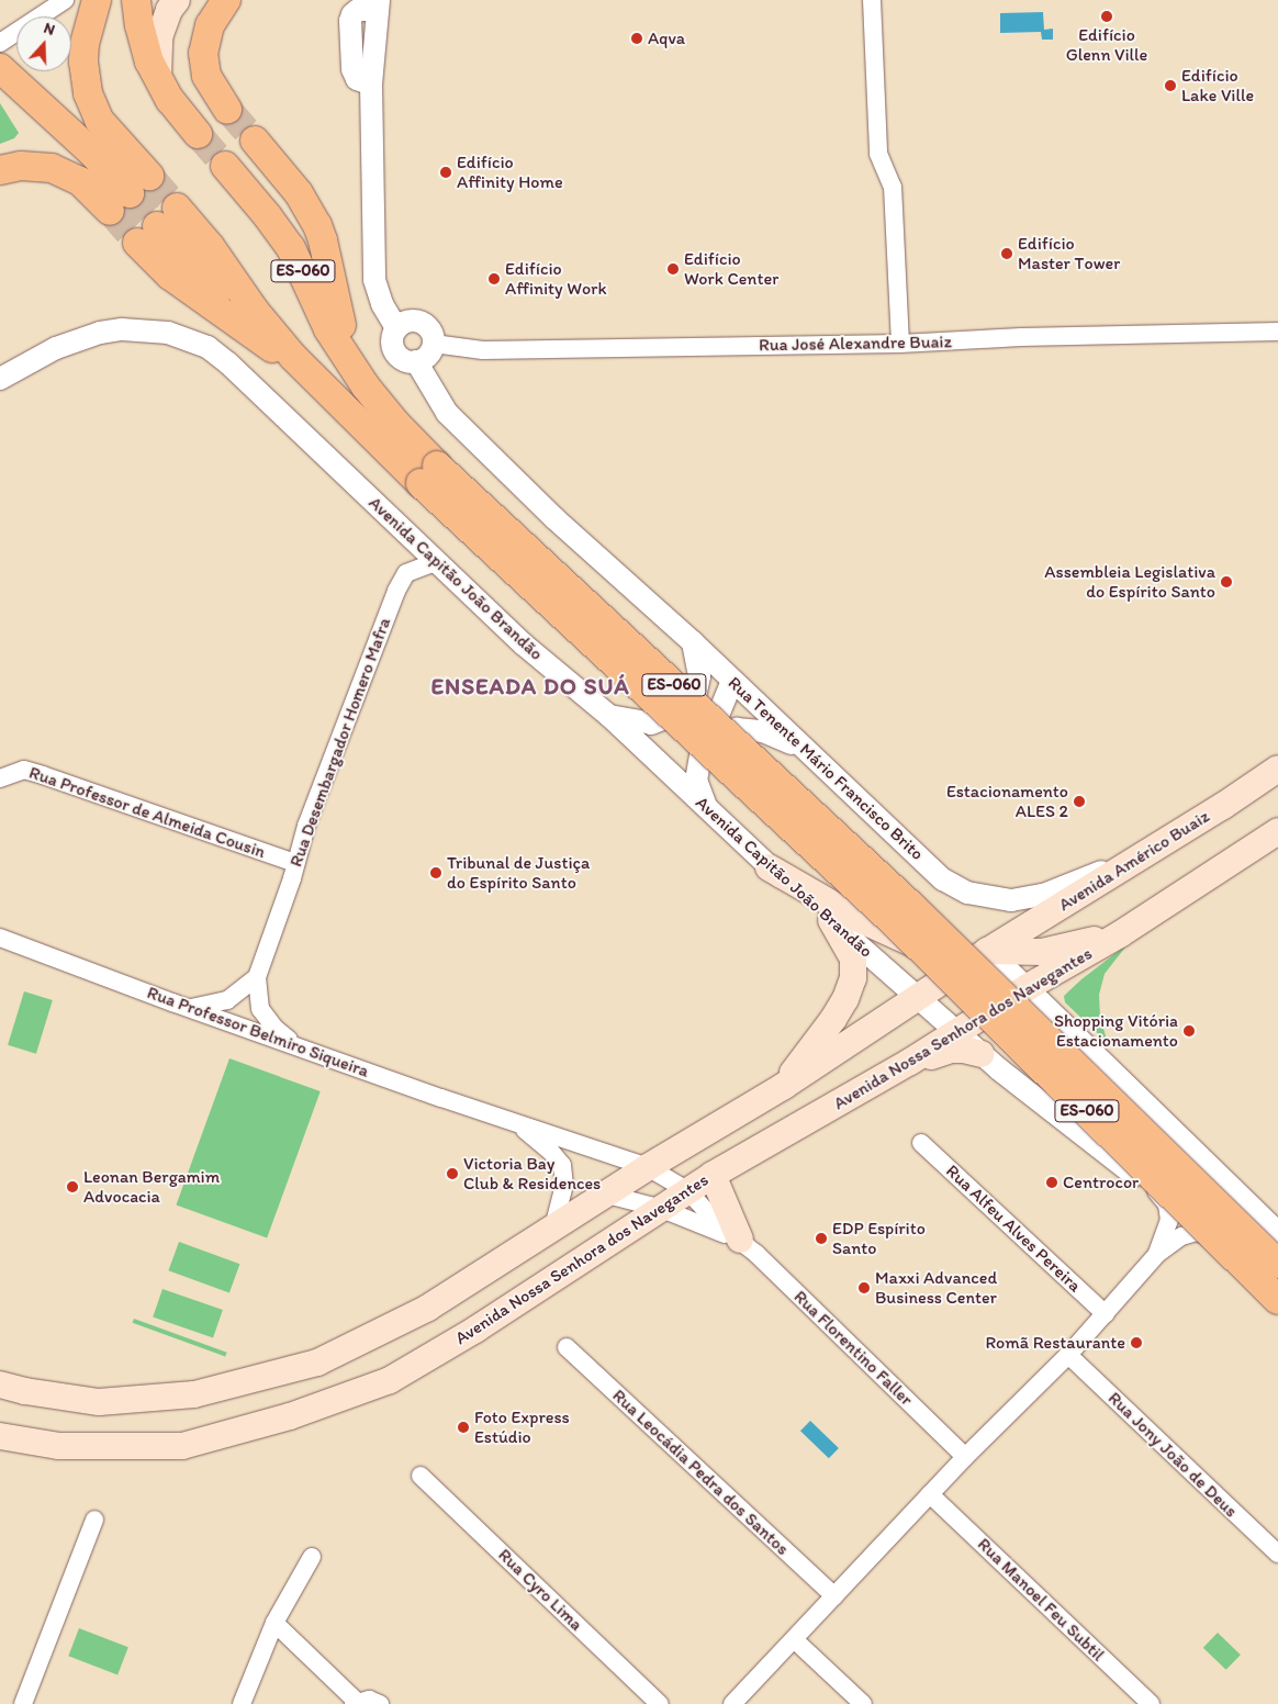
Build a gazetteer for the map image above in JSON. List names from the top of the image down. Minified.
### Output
{"streets":{"main road":["ES-060","Avenida Américo Buaiz","Avenida Nossa Senhora dos Navegantes"],"street":["Rua José Alexandre Buaiz","Avenida Capitão João Brandão","Rua Desembargador Homero Mafra","Rua Tenente Mário Francisco Brito","Rua Professor de Almeida Cousin","Rua Professor Belmiro Siqueira","Rua Alfeu Alves Pereira","Rua Florentino Faller","Rua Jony João de Deus","Rua Leocádia Pedra dos Santos","Rua Cyro Lima","Rua Manoel Feu Subtil"]},"crossings":[["Rua José Alexandre Buaiz","Rua Tenente Mário Francisco Brito"],["Avenida Capitão João Brandão","Rua Desembargador Homero Mafra"],["Avenida Capitão João Brandão","Avenida Nossa Senhora dos Navegantes"],["Rua Desembargador Homero Mafra","Rua Professor de Almeida Cousin"],["Rua Desembargador Homero Mafra","Rua Professor Belmiro Siqueira"],["Rua Tenente Mário Francisco Brito","Avenida Américo Buaiz"],["Avenida Nossa Senhora dos Navegantes","Rua Florentino Faller"],["Rua Professor Belmiro Siqueira","Rua Florentino Faller"]],"districts":["ENSEADA DO SUÁ"],"places":["Edifício Glenn Ville","Aqva","Edifício Lake Ville","Edifício Affinity Home","Edifício Master Tower","Edifício Work Center","Edifício Affinity Work","Assembleia Legislativa do Espírito Santo","Estacionamento ALES 2","Tribunal de Justiça do Espírito Santo","Shopping Vitória Estacionamento","Victoria Bay Club & Residences","Centrocor","Leonan Bergamim Advocacia","EDP Espírito Santo","Maxxi Advanced Business Center","Romã Restaurante","Foto Express Estúdio"],"north":"top"}
